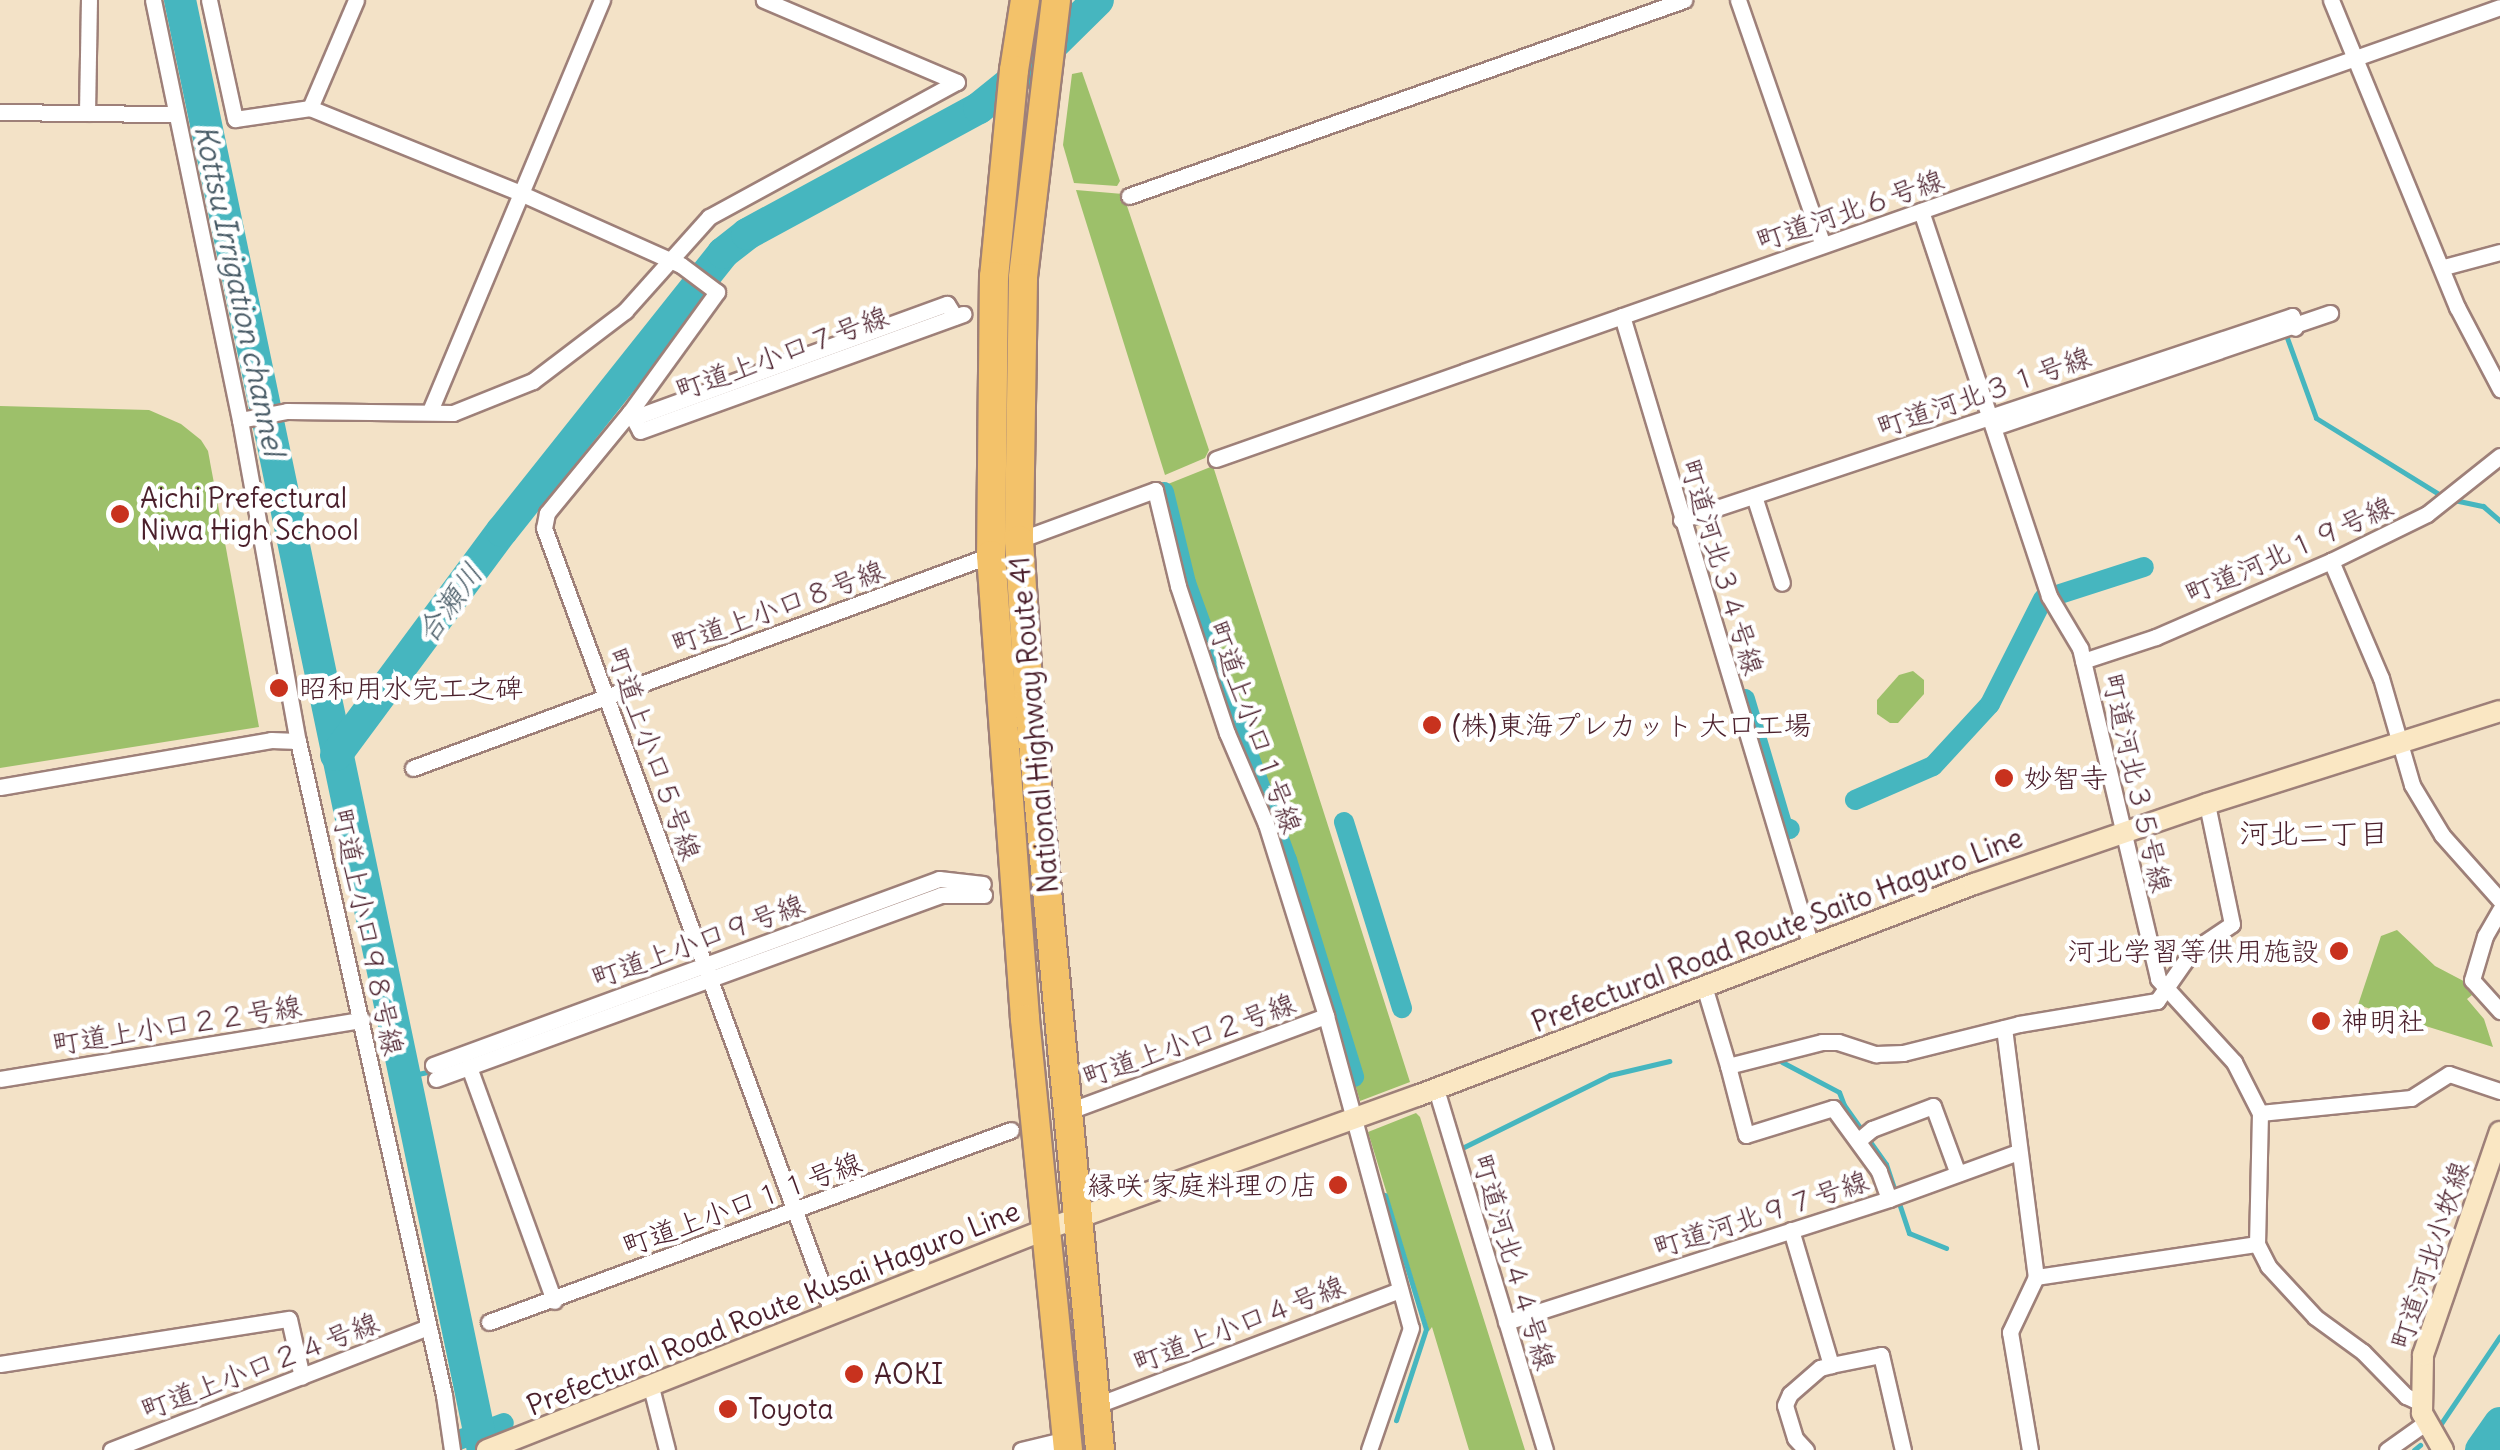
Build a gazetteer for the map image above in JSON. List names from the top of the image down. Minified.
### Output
{"streets":{"highway":["National Highway Route 41"],"main road":["Prefectural Road Route Saito Haguro Line","町道河北小牧線","Prefectural Road Route Kusai Haguro Line"],"street":["町道河北６号線","町道河北３１号線","町道河北１９号線","町道河北３４号線","町道上小口８号線","町道上小口１号線","町道上小口５号線","町道河北３５号線","町道上小口９８号線","町道上小口９号線","町道上小口２２号線","町道上小口２号線","町道上小口１１号線","町道河北９７号線","町道河北４４号線","町道上小口４号線","町道上小口２４号線"]},"crossings":[["町道河北６号線","町道河北３４号線"],["町道河北６号線","町道河北３５号線"],["町道河北３１号線","町道河北３４号線"],["町道河北３１号線","町道河北３５号線"],["町道河北１９号線","町道河北３５号線"],["町道河北３４号線","Prefectural Road Route Saito Haguro Line"],["町道上小口８号線","National Highway Route 41"],["町道上小口８号線","町道上小口５号線"],["National Highway Route 41","町道上小口１号線"],["National Highway Route 41","Prefectural Road Route Saito Haguro Line"],["National Highway Route 41","町道上小口２号線"],["National Highway Route 41","Prefectural Road Route Kusai Haguro Line"],["National Highway Route 41","町道上小口４号線"],["町道上小口１号線","Prefectural Road Route Saito Haguro Line"],["町道上小口１号線","町道上小口２号線"],["町道上小口１号線","町道上小口４号線"],["町道上小口５号線","町道上小口９号線"],["町道上小口５号線","町道上小口１１号線"],["町道上小口５号線","Prefectural Road Route Kusai Haguro Line"],["町道河北３５号線","Prefectural Road Route Saito Haguro Line"],["Prefectural Road Route Saito Haguro Line","町道河北４４号線"],["Prefectural Road Route Saito Haguro Line","Prefectural Road Route Kusai Haguro Line"],["町道上小口９８号線","町道上小口２２号線"],["町道上小口９８号線","町道上小口２４号線"],["町道河北９７号線","町道河北４４号線"]],"districts":["河北二丁目"],"water":["Kottsu Irrigation channel","合瀬川"],"places":["Aichi Prefectural Niwa High School","昭和用水完工之碑","(株)東海プレカット 大口工場","妙智寺","河北学習等供用施設","神明社","縁咲 家庭料理の店","AOKI","Toyota"]}
